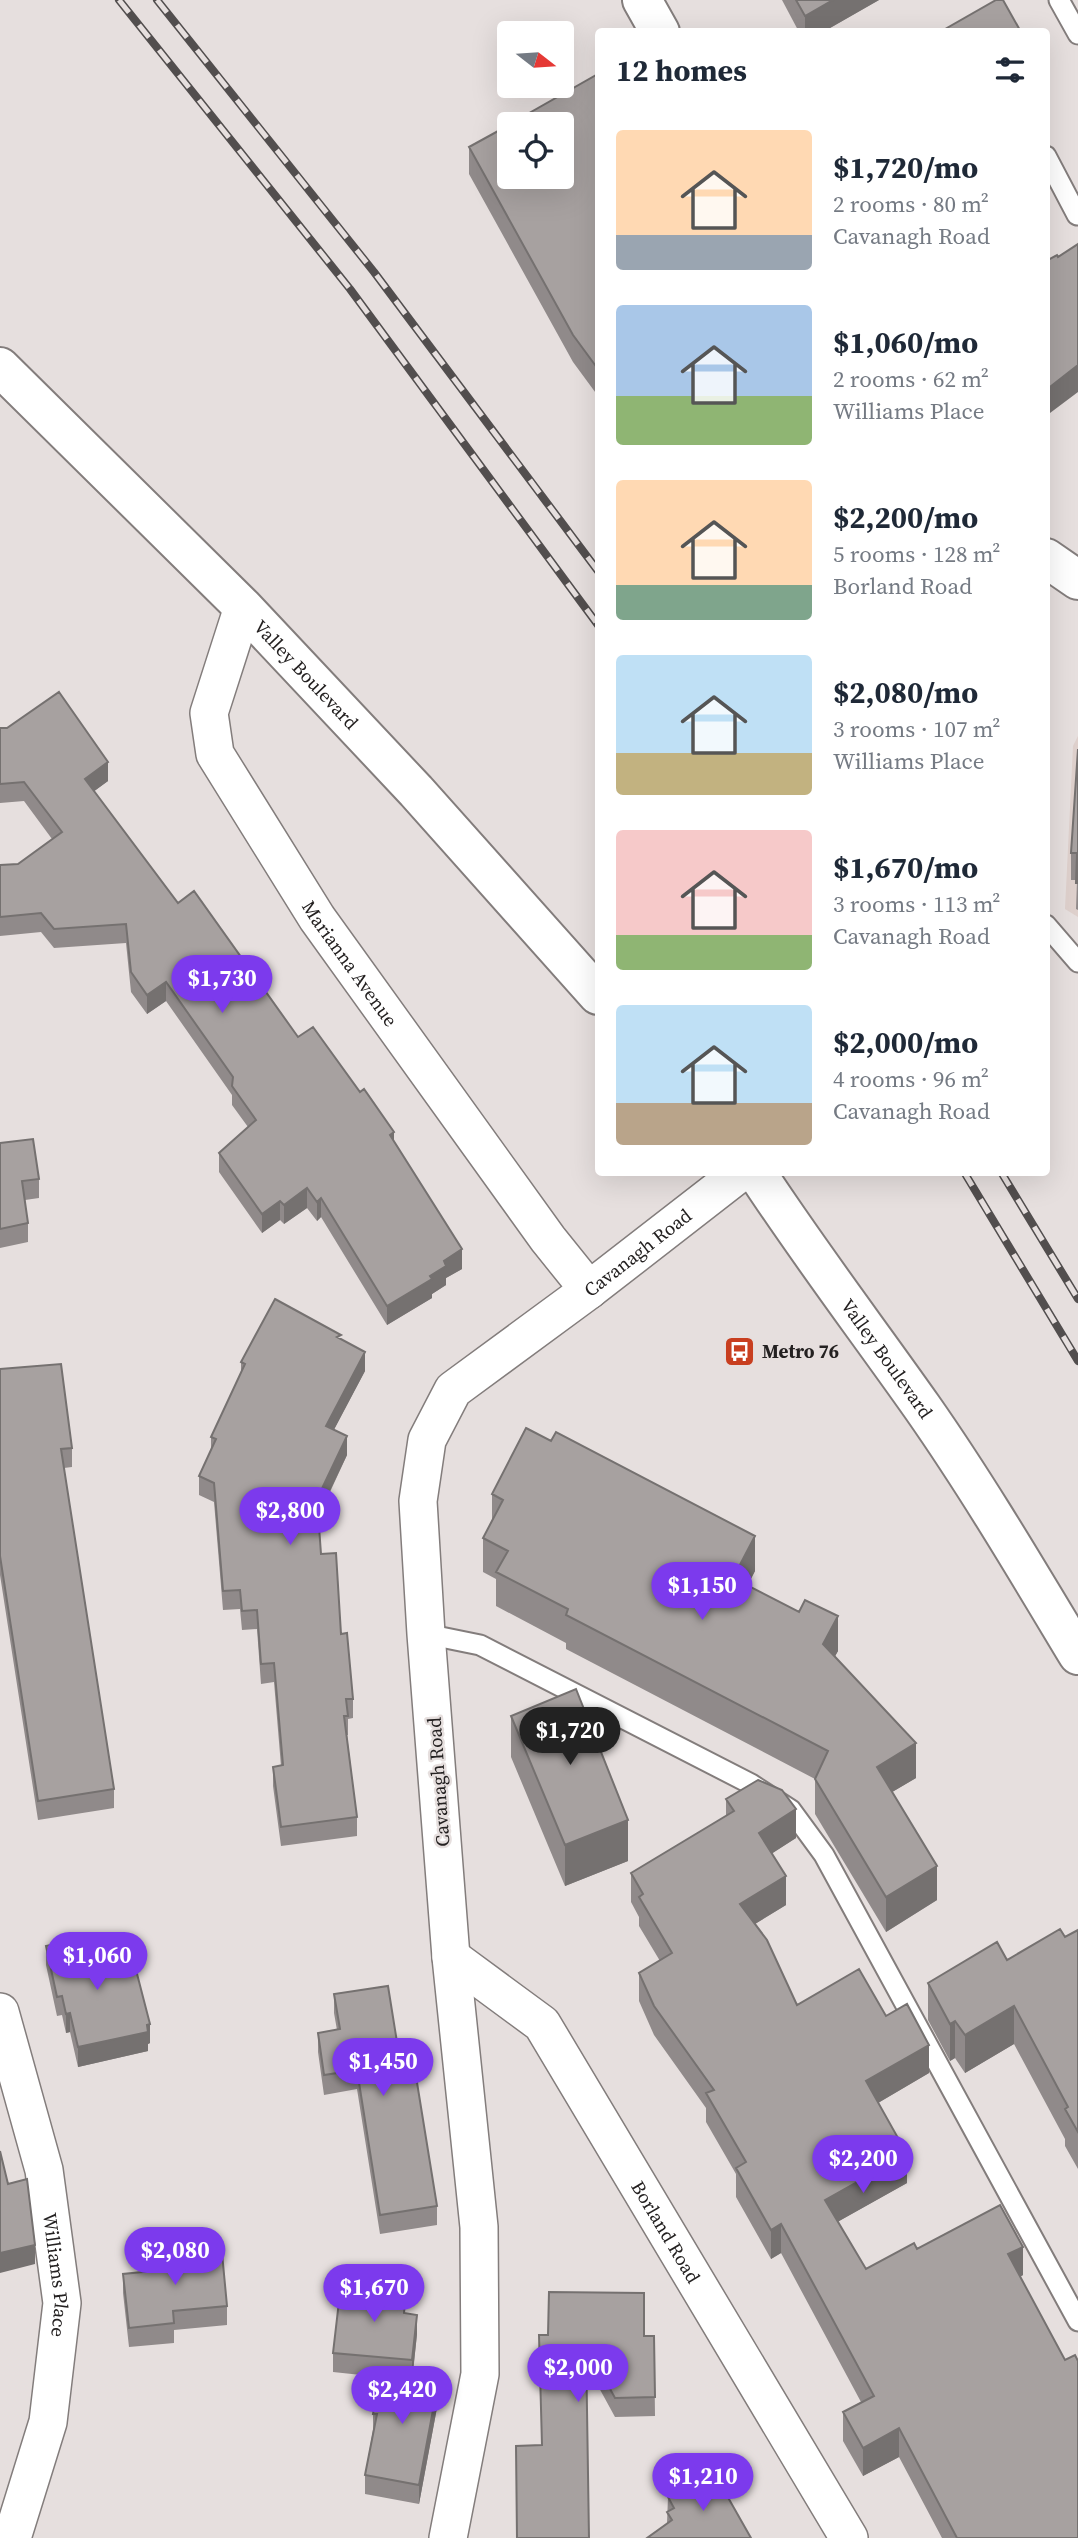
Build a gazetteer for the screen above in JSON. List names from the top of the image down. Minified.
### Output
{"streets":{"main road":["Valley Boulevard"],"street":["Marianna Avenue","Cavanagh Road","Borland Road","Williams Place"]},"crossings":[["Valley Boulevard","Marianna Avenue"],["Marianna Avenue","Cavanagh Road"],["Cavanagh Road","Borland Road"]],"places":{"bus stop":["Metro 76"]},"north":"right","page":{"heading":"12 homes","list":[{"name":"$1,720/mo","note":"2 rooms · 80 m² · Cavanagh Road"},{"name":"$1,060/mo","note":"2 rooms · 62 m² · Williams Place"},{"name":"$2,200/mo","note":"5 rooms · 128 m² · Borland Road"},{"name":"$2,080/mo","note":"3 rooms · 107 m² · Williams Place"},{"name":"$1,670/mo","note":"3 rooms · 113 m² · Cavanagh Road"},{"name":"$2,000/mo","note":"4 rooms · 96 m² · Cavanagh Road"}],"price":["$1,730","$2,800","$1,150","$1,720","$1,060","$1,450","$2,200","$2,080","$1,670","$2,000","$2,420","$1,210"]}}
